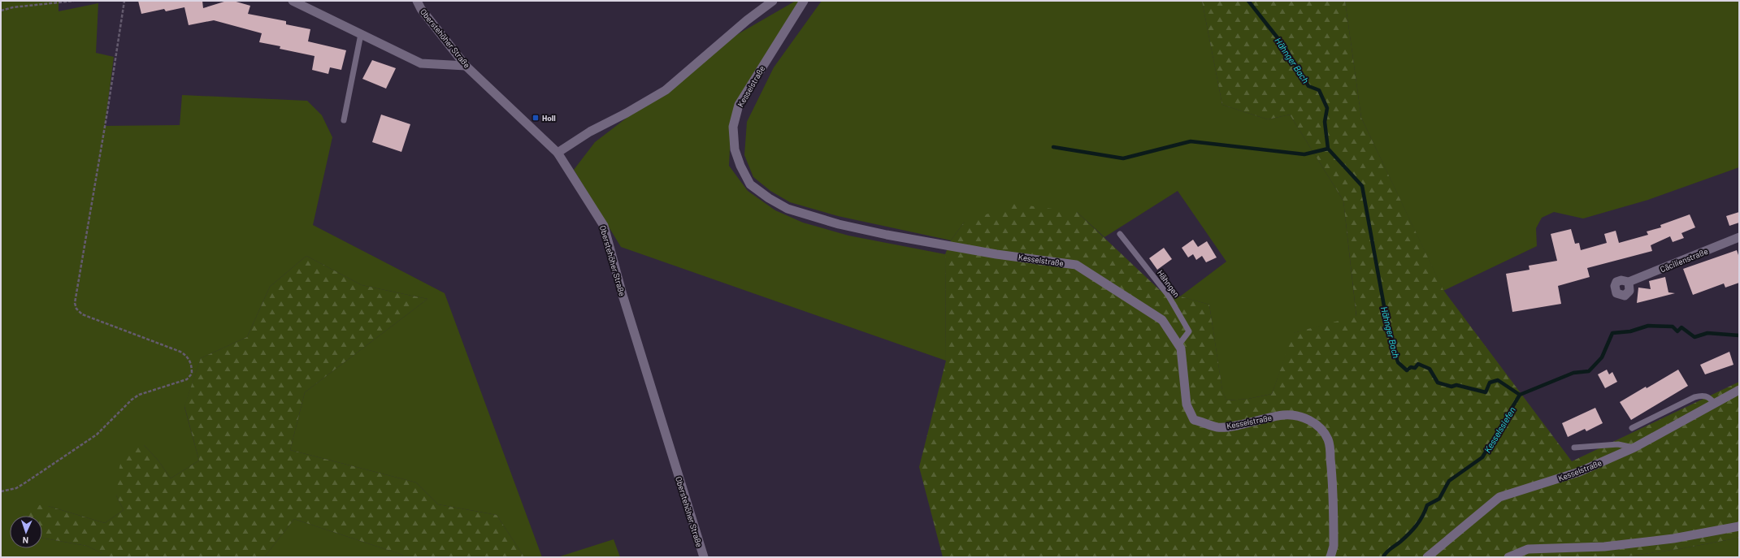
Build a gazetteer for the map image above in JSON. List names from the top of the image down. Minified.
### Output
{"streets":{"street":["Oberstehöher Straße","Kesselstraße","Cäcilienstraße"],"lane":["Hähngen"]},"crossings":[["Kesselstraße","Hähngen"]],"water":["Hähnger Bach","Kesselssiefen"],"places":{"transit":["Holl"]},"north":"bottom"}
